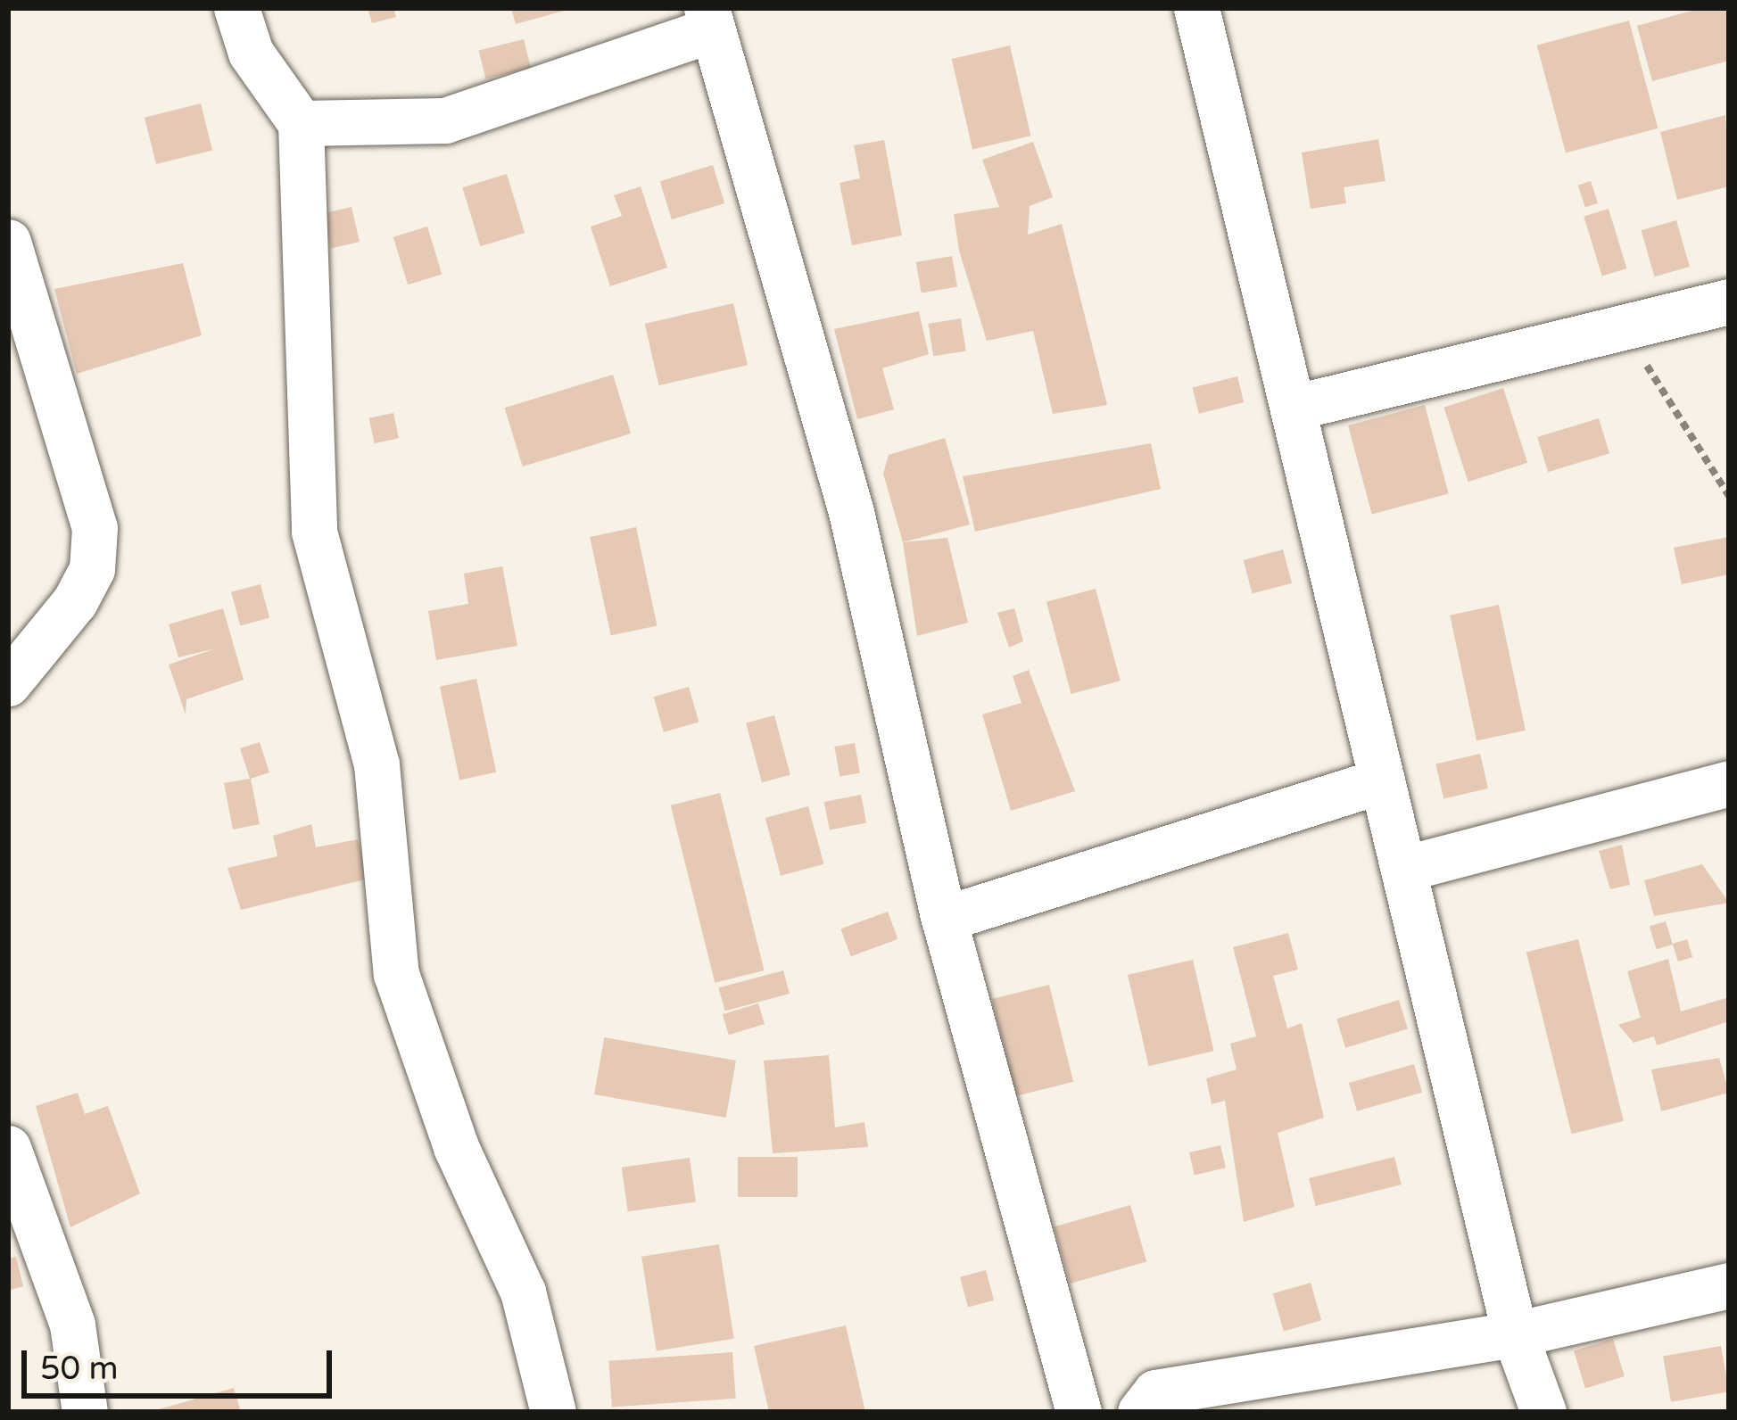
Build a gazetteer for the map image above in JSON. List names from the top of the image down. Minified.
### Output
{"scale_bar":"50 m"}
